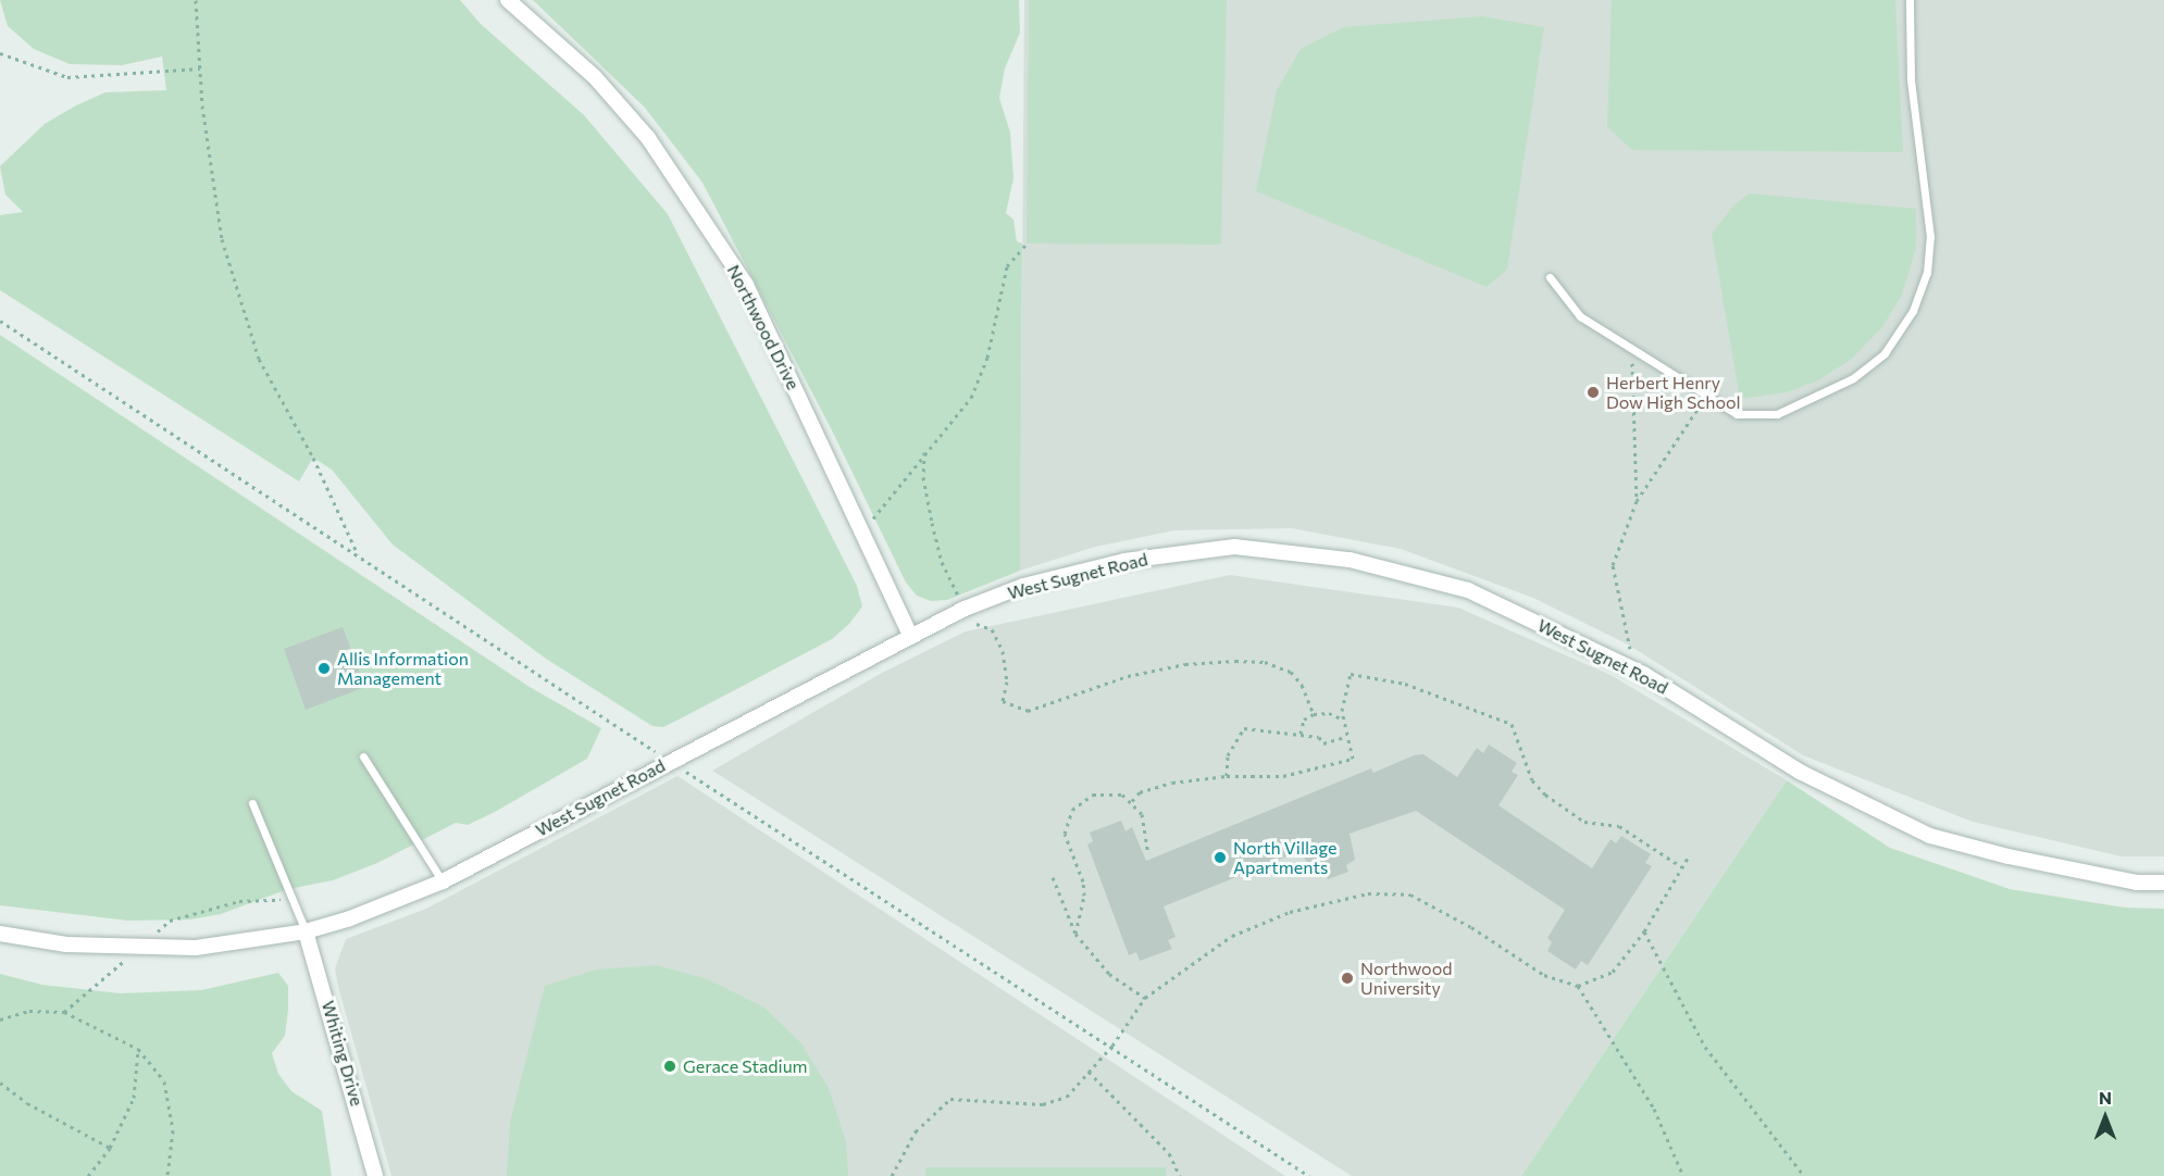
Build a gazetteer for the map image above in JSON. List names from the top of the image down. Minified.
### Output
{"streets":{"street":["Northwood Drive","West Sugnet Road","Whiting Drive"]},"crossings":[["Northwood Drive","West Sugnet Road"],["West Sugnet Road","Whiting Drive"]],"places":["Herbert Henry Dow High School","Allis Information Management","North Village Apartments","Northwood University","Gerace Stadium"],"north":"top"}
